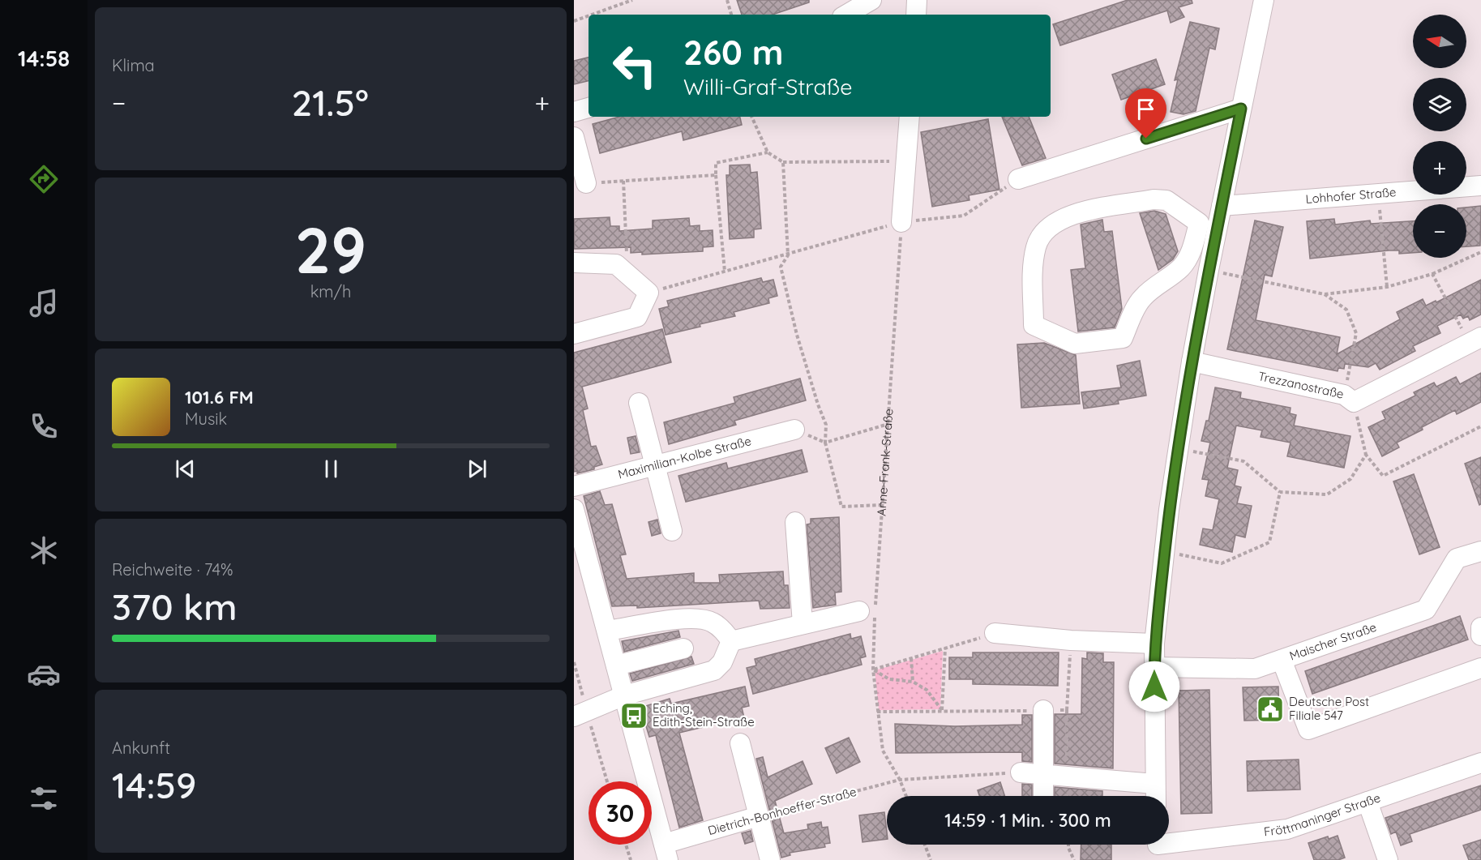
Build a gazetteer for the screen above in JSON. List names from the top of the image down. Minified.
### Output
{"streets":{"street":["Lohhofer Straße","Trezzanostraße","Maximilian-Kolbe Straße","Maischer Straße","Dietrich-Bonhoeffer-Straße","Fröttmaninger Straße"],"path":["Anne-Frank-Straße"]},"crossings":[["Anne-Frank-Straße","Dietrich-Bonhoeffer-Straße"]],"places":{"public building":["Deutsche Post Filiale 547"],"bus stop":["Eching, Edith-Stein-Straße"]},"north":"left","page":{"tabs":"14:58","tile":["Klima",["29","km/h"],["Reichweite · 74%","370 km"],["Ankunft","14:59"]],"map_buttons":["+","−"],"turn":["260 m","Willi-Graf-Straße"],"heat":["−","21.5°","+"],"song":["101.6 FM","Musik"],"limit":"30","trip":"14:59 · 1 Min. · 300 m"}}
